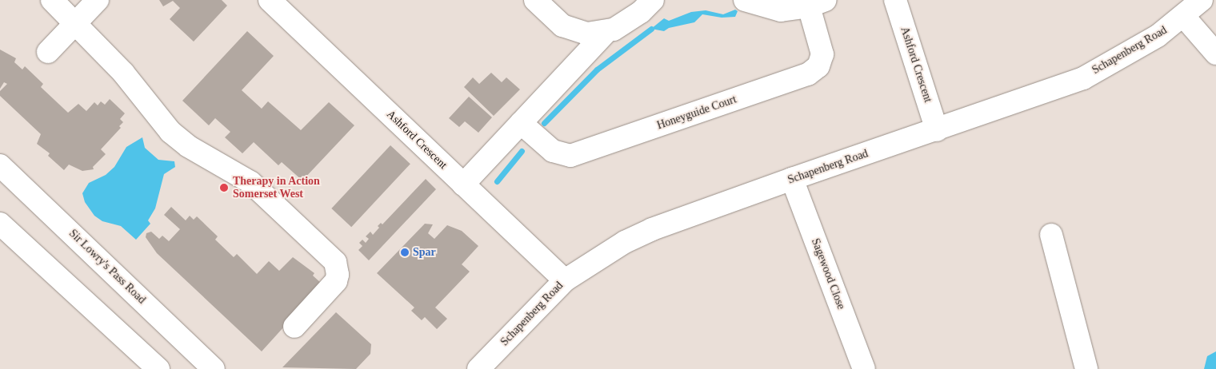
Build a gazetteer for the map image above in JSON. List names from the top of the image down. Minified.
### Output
{"streets":{"street":["Schapenberg Road","Ashford Crescent","Honeyguide Court","Sir Lowry's Pass Road","Sagewood Close"]},"crossings":[["Schapenberg Road","Ashford Crescent"],["Schapenberg Road","Sagewood Close"]],"places":["Therapy in Action Somerset West","Spar"]}
